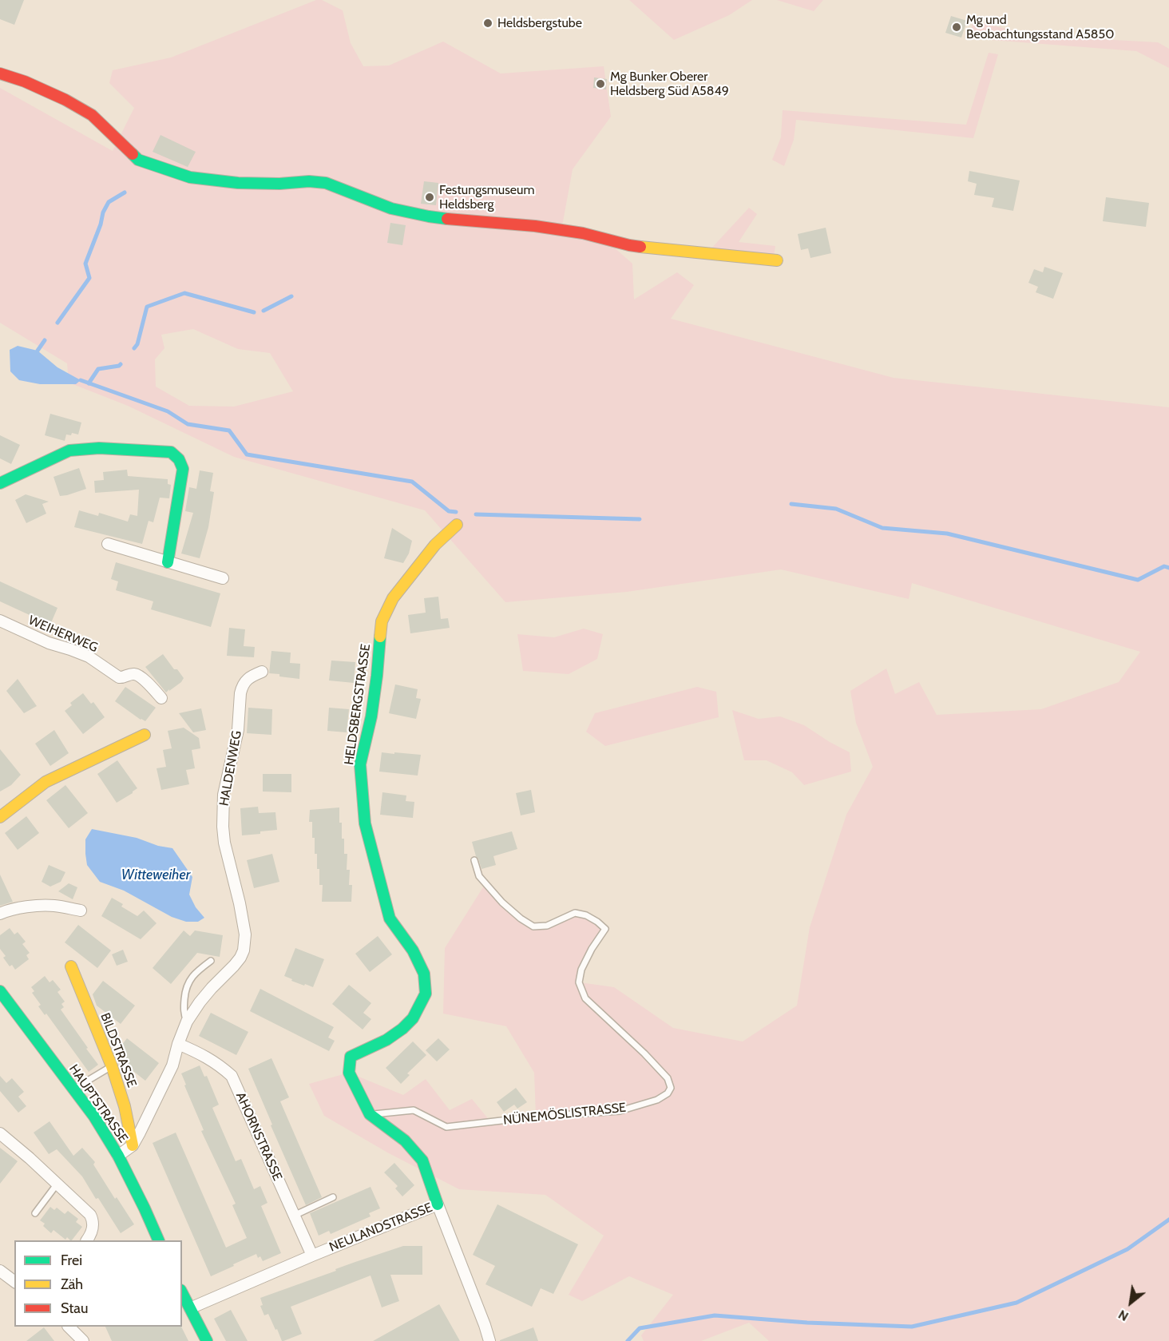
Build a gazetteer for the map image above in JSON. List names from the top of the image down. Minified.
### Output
{"streets":{"street":["WEIHERWEG","HELDSBERGSTRASSE","HALDENWEG","BILDSTRASSE","HAUPTSTRASSE","AHORNSTRASSE","NEULANDSTRASSE"],"lane":["NÜNEMÖSLISTRASSE"]},"crossings":[["HELDSBERGSTRASSE","NÜNEMÖSLISTRASSE"],["HELDSBERGSTRASSE","NEULANDSTRASSE"],["HALDENWEG","BILDSTRASSE"],["HALDENWEG","AHORNSTRASSE"],["AHORNSTRASSE","NEULANDSTRASSE"]],"water":["Witteweiher"],"places":["Heldsbergstube","Mg und Beobachtungsstand A5850","Mg Bunker Oberer Heldsberg Süd A5849","Festungsmuseum Heldsberg"],"legend":["Frei","Zäh","Stau"],"north":"bottom left"}
